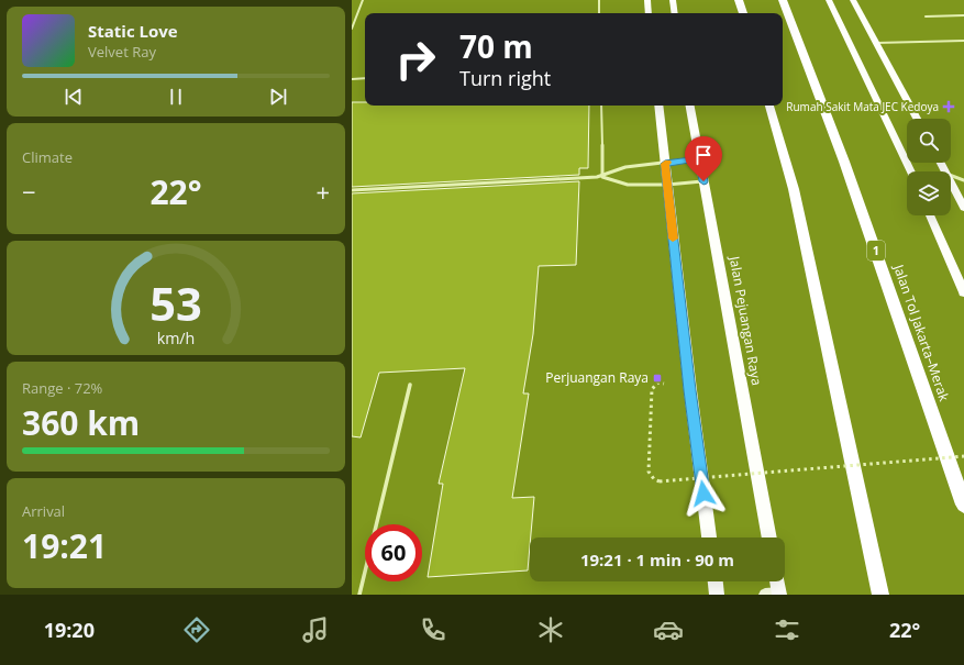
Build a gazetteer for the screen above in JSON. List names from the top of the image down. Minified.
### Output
{"streets":{"highway":["1","Jalan Tol Jakarta–Merak"],"main road":["Jalan Pejuangan Raya"]},"places":{"health":["Rumah Sakit Mata JEC Kedoya"],"transit":["Perjuangan Raya"]},"page":{"turn":["70 m","Turn right"],"song":["Static Love","Velvet Ray"],"tile":["Climate",["Range · 72%","360 km"],["Arrival","19:21"]],"heat":["−","22°","+"],"limit":"60","trip":"19:21 · 1 min · 90 m","tabs":["19:20","22°"],"gauge":["53","km/h"]}}
